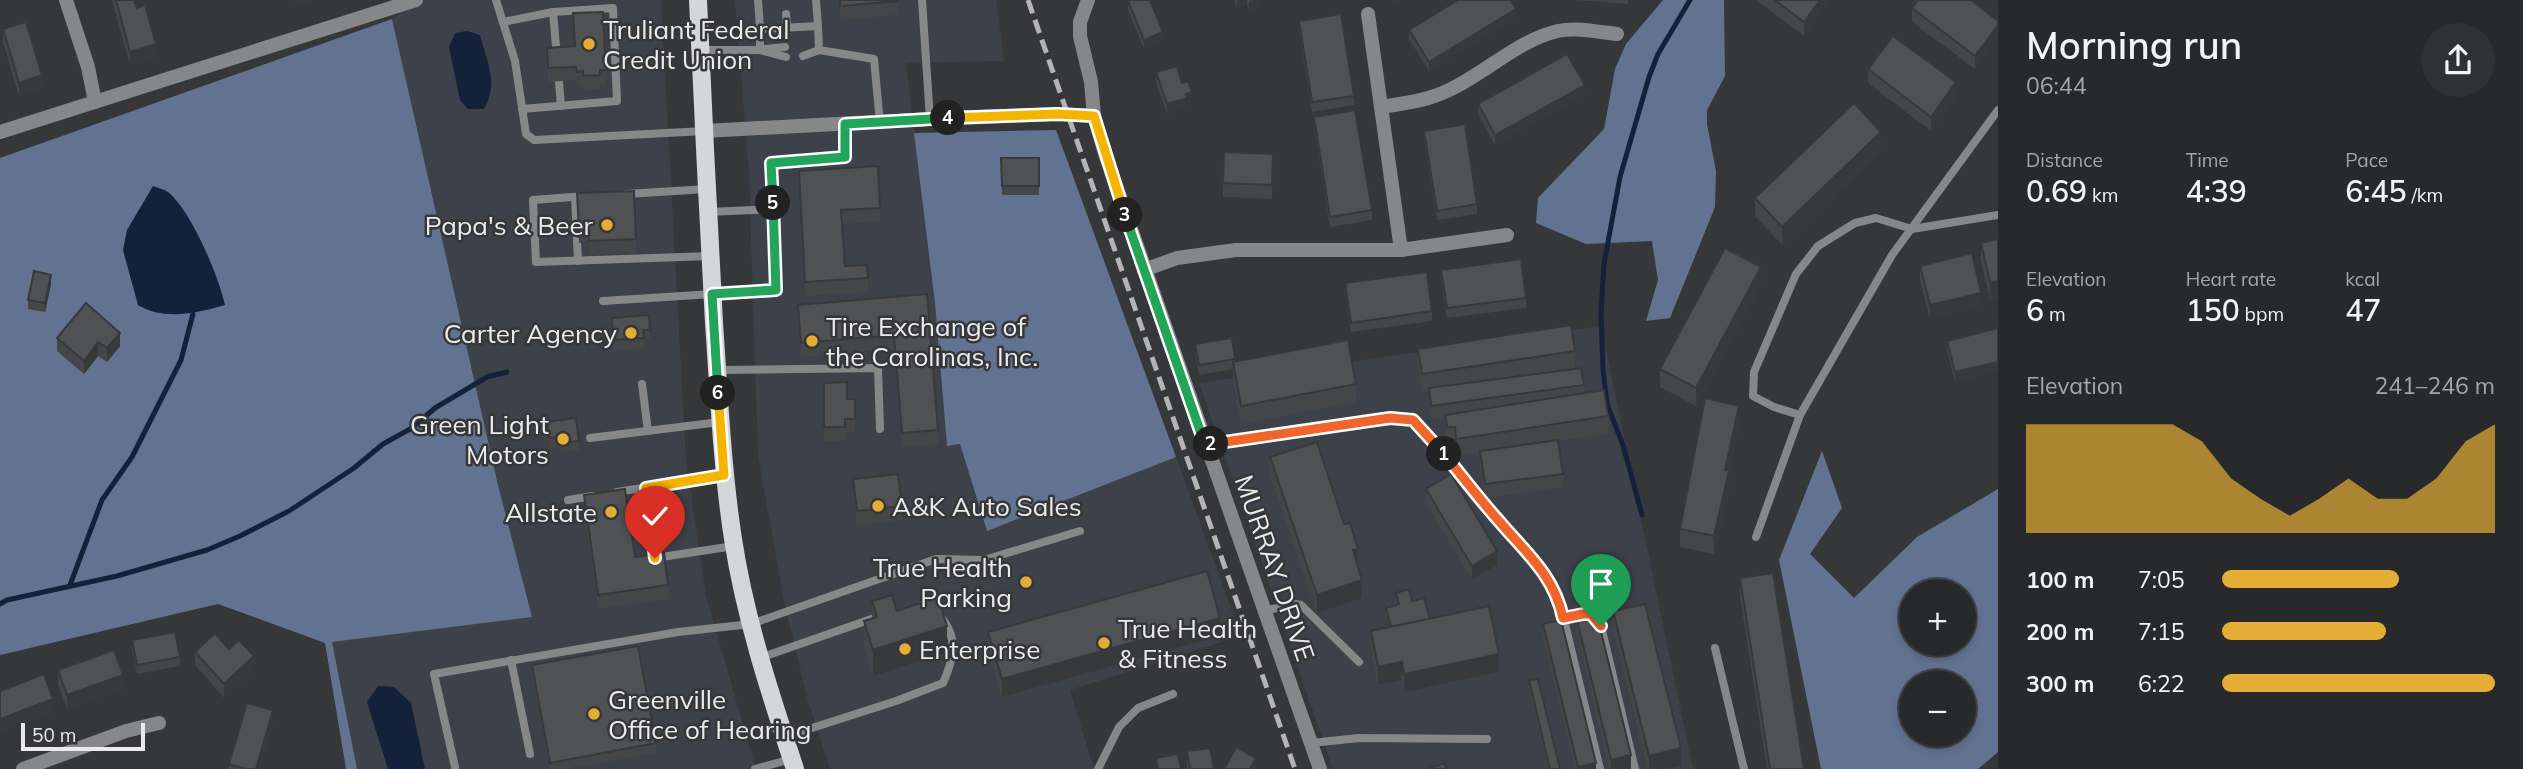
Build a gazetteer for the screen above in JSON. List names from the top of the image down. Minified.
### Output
{"streets":{"street":["MURRAY DRIVE"]},"places":["Truliant Federal Credit Union","Papa's & Beer","Carter Agency","Tire Exchange of the Carolinas, Inc.","Green Light Motors","A&K Auto Sales","Allstate","True Health Parking","True Health & Fitness","Enterprise","Greenville Office of Hearing"],"scale_bar":"50 m","page":{"heading":["Morning run","06:44"],"pins":["4","5","3","6","2","1"],"stats":[["Distance","0.69 km"],["Time","4:39"],["Pace","6:45 /km"],["Elevation","6 m"],["Heart rate","150 bpm"],["kcal","47"]],"chart":["Elevation","241–246 m"],"list":[{"name":"100 m","note":"7:05"},{"name":"200 m","note":"7:15"},{"name":"300 m","note":"6:22"}],"map_buttons":["+","−"],"scale":"50 m"}}
